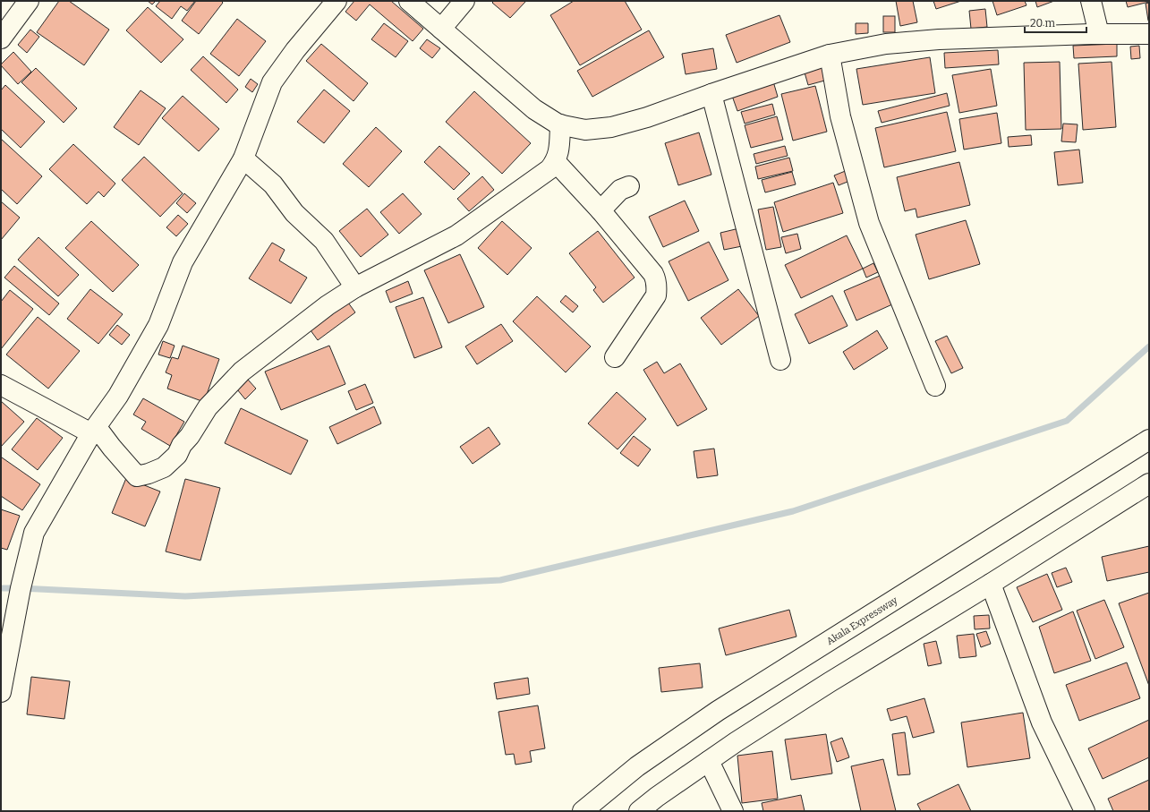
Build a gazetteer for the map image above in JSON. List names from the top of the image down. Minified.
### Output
{"streets":{"street":["Akala Expressway"]},"scale_bar":"20 m"}
